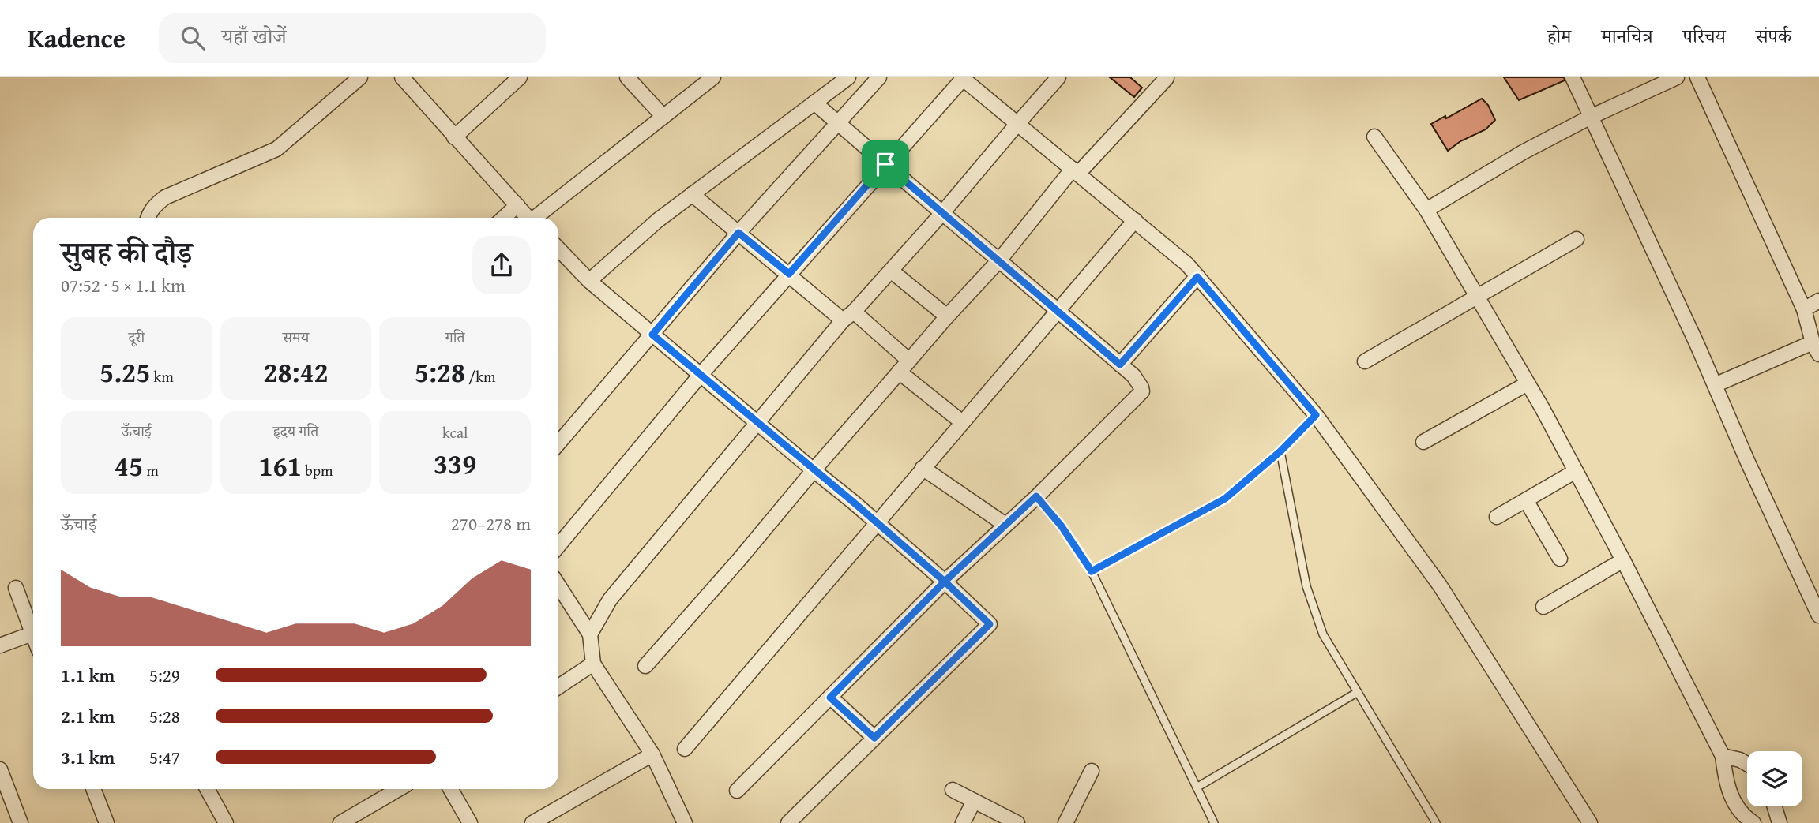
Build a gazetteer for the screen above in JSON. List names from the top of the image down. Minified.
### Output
{"page":{"header":"Kadence","search":"यहाँ खोजें","nav":["होम","मानचित्र","परिचय","संपर्क"],"heading":["सुबह की दौड़","07:52 · 5 × 1.1 km"],"stats":[["दूरी","5.25 km"],["समय","28:42"],["गति","5:28 /km"],["ऊँचाई","45 m"],["हृदय गति","161 bpm"],["kcal","339"]],"chart":["ऊँचाई","270–278 m"],"list":[{"name":"1.1 km","note":"5:29"},{"name":"2.1 km","note":"5:28"},{"name":"3.1 km","note":"5:47"}]}}
